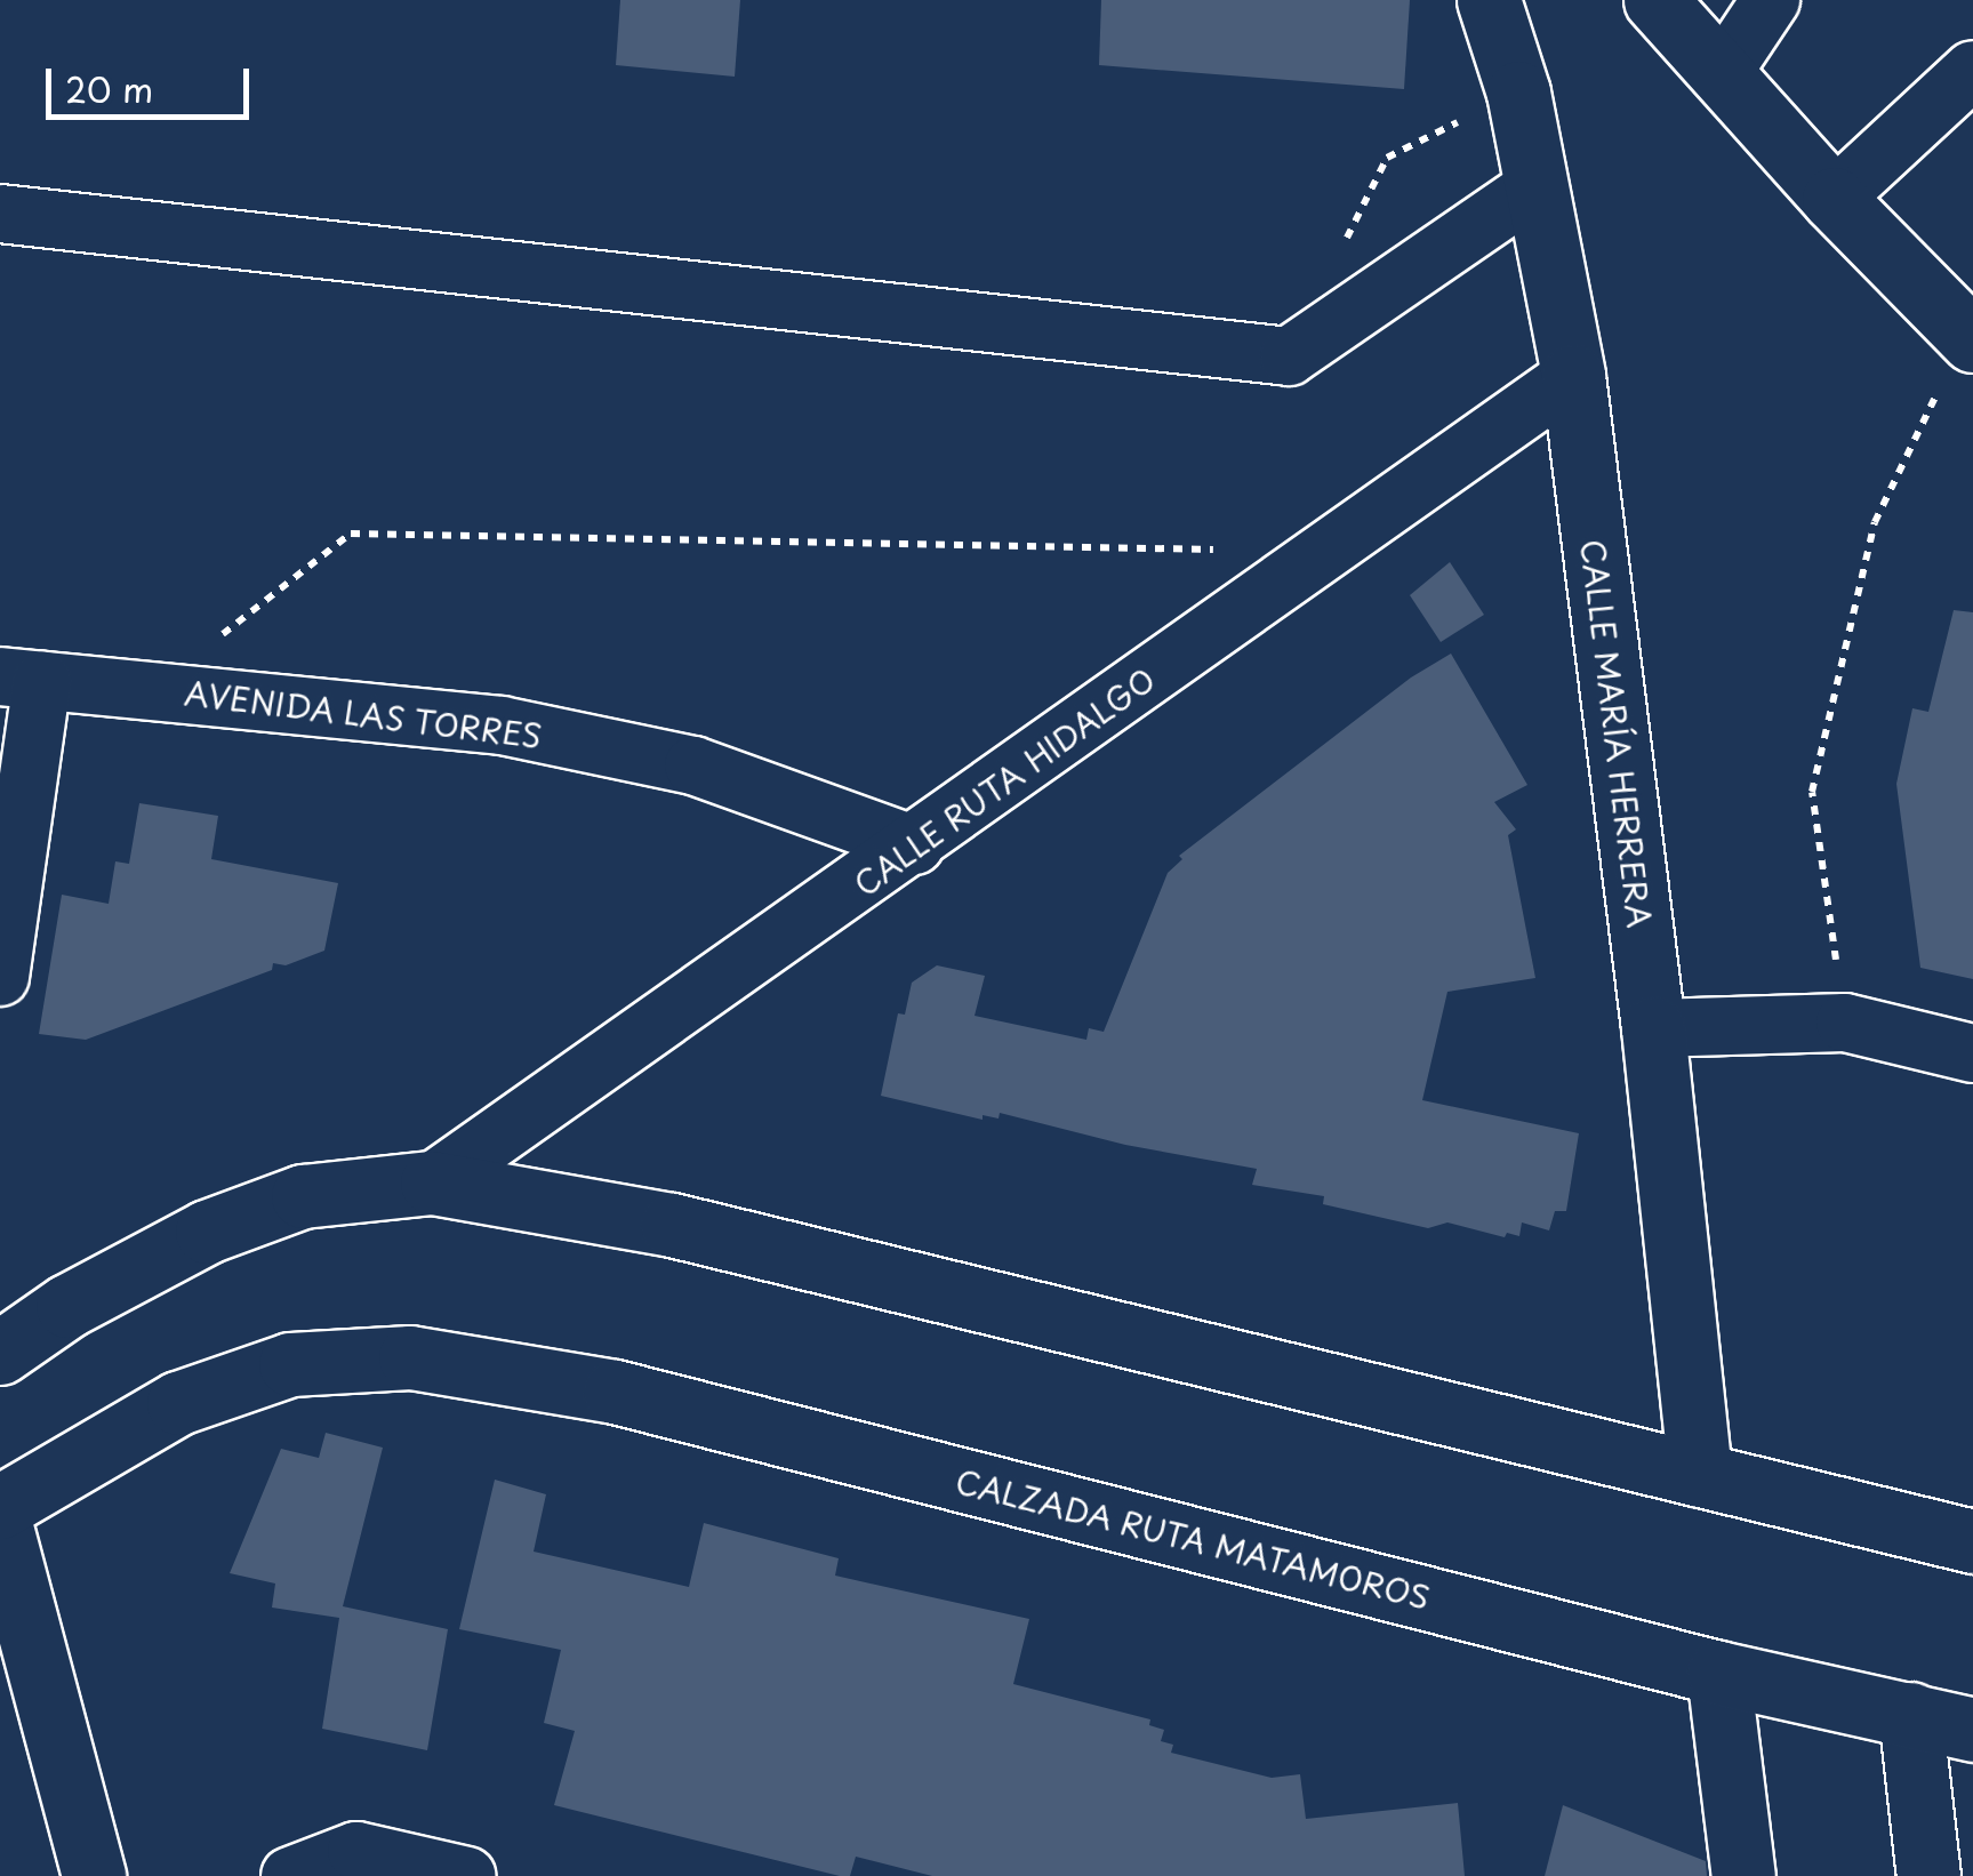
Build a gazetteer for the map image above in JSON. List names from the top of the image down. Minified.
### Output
{"streets":{"main road":["CALLE MARÍA HERRERA","CALZADA RUTA MATAMOROS"],"street":["AVENIDA LAS TORRES","CALLE RUTA HIDALGO"]},"crossings":[["AVENIDA LAS TORRES","CALLE RUTA HIDALGO"],["CALLE MARÍA HERRERA","CALLE RUTA HIDALGO"]],"scale_bar":"20 m"}
